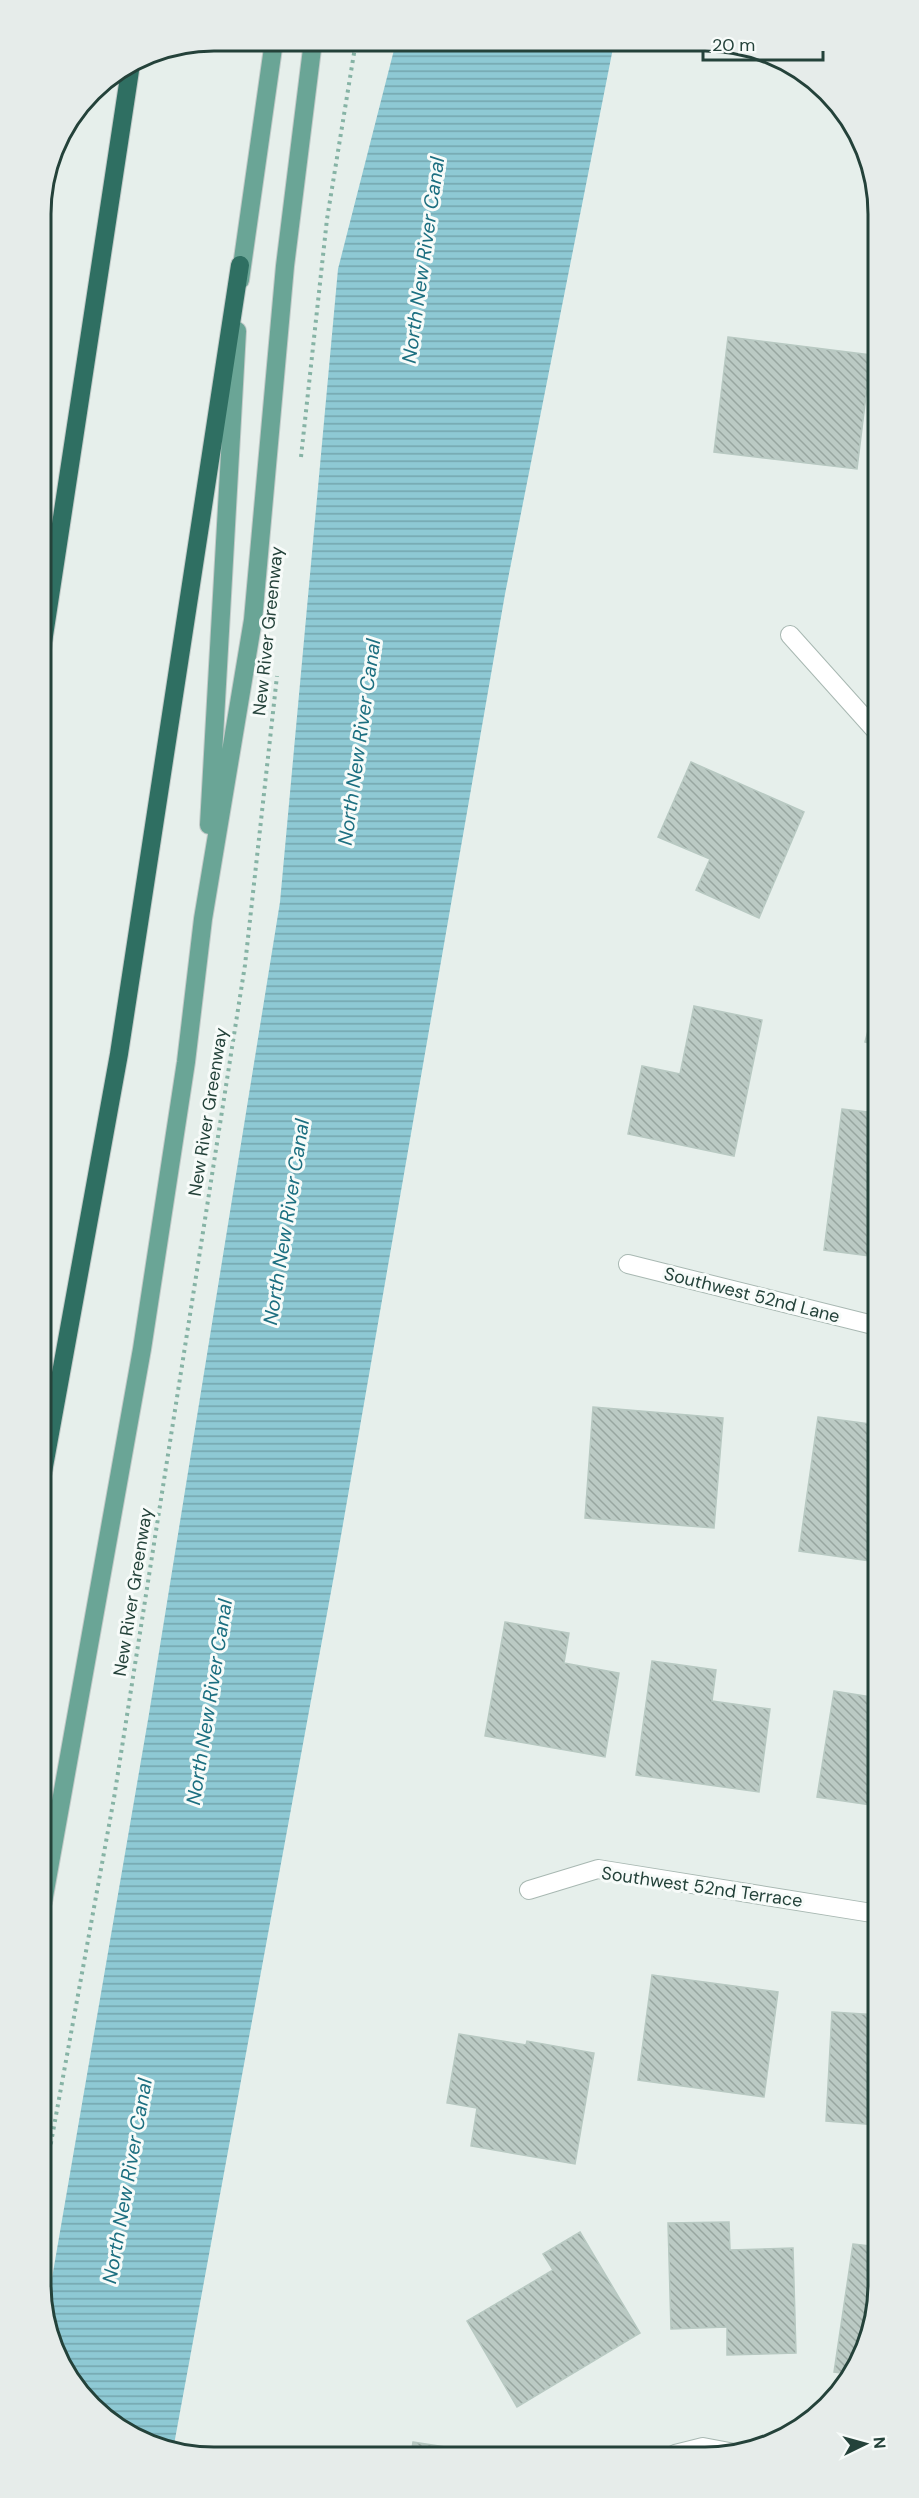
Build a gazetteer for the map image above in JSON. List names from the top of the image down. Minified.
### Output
{"streets":{"street":["Southwest 52nd Lane","Southwest 52nd Terrace"],"path":["New River Greenway"]},"water":["North New River Canal"],"scale_bar":"20 m","north":"right"}
